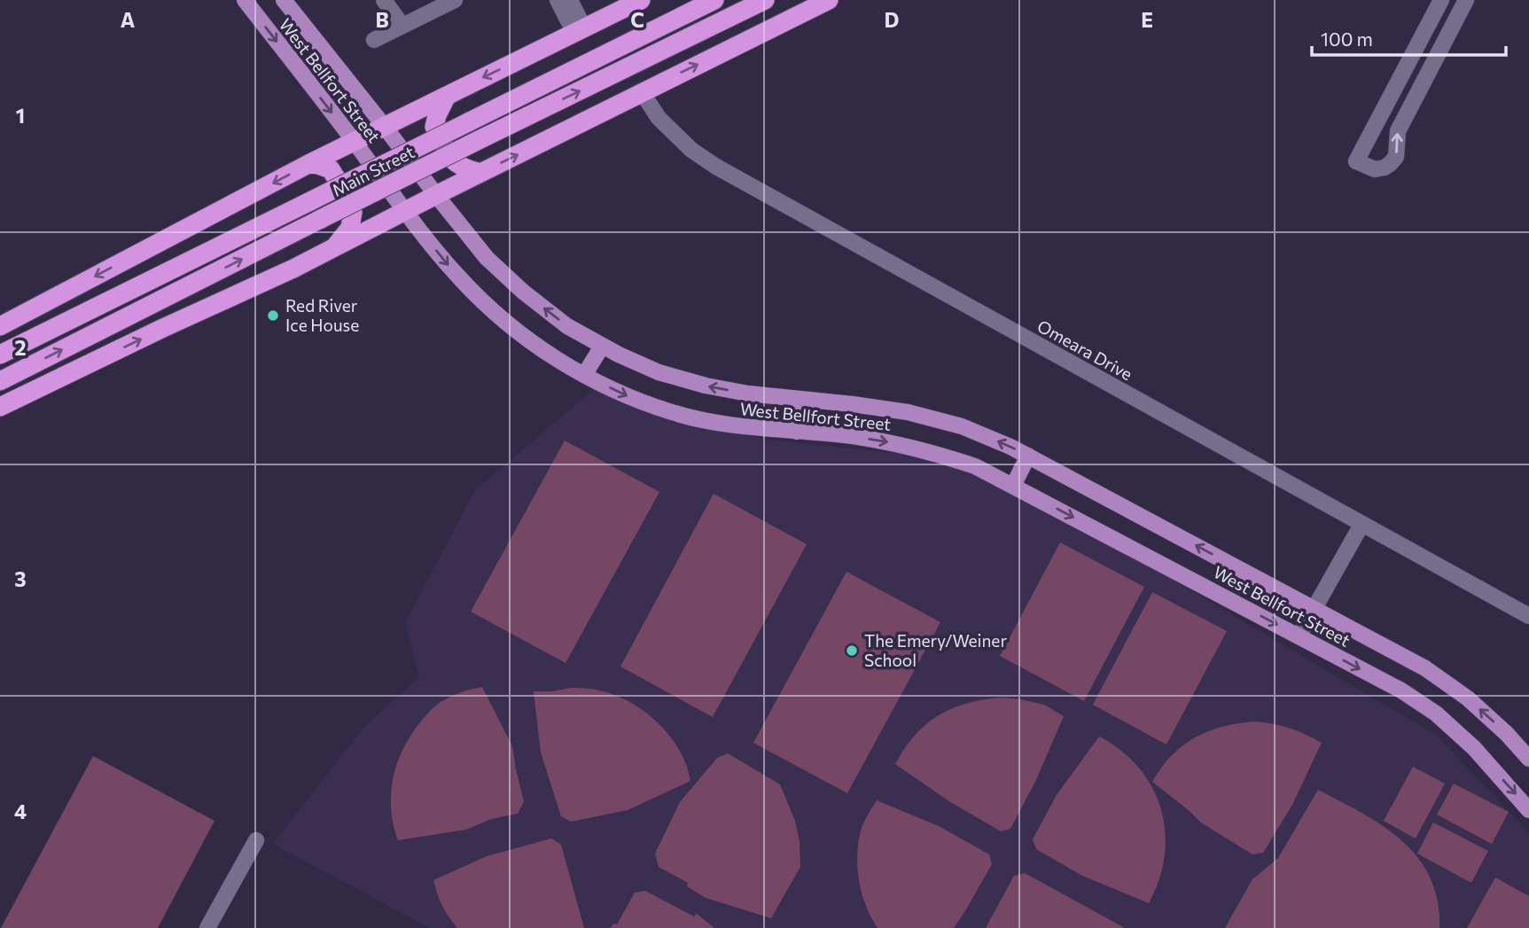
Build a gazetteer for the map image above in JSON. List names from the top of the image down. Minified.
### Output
{"streets":{"highway":["Main Street"],"main road":["West Bellfort Street"],"street":["Omeara Drive"]},"places":["Red River Ice House","The Emery/Weiner School"],"scale_bar":"100 m","grid":{"columns":["A","B","C","D","E"],"rows":["1","2","3","4"]}}
